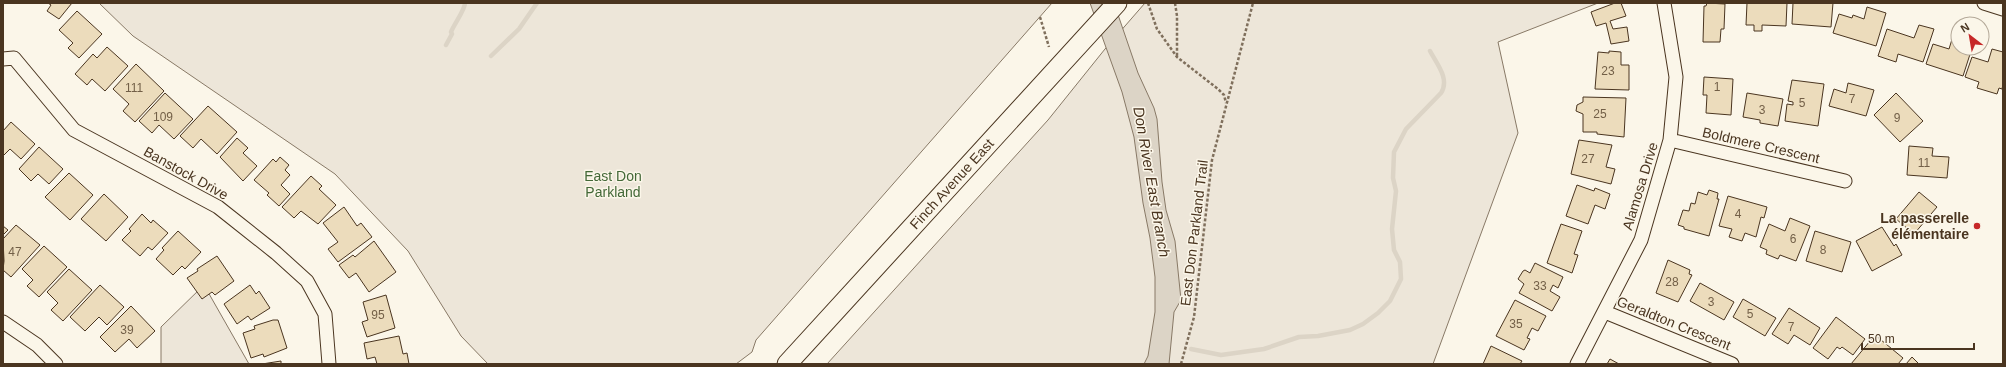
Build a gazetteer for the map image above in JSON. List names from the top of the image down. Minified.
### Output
{"streets":{"main road":["Finch Avenue East"],"street":["Boldmere Crescent","Banstock Drive","Alamosa Drive","Geraldton Crescent"],"path":["East Don Parkland Trail"]},"crossings":[["Boldmere Crescent","Alamosa Drive"],["Alamosa Drive","Geraldton Crescent"]],"water":["Don River East Branch"],"parks":["East Don Parkland"],"places":["La passerelle élémentaire"],"house_numbers":["23","1","111","7","5","3","25","109","9","27","11","4","6","8","47","28","33","3","5","95","35","7","39"],"scale_bar":"50 m","north":"top left"}
